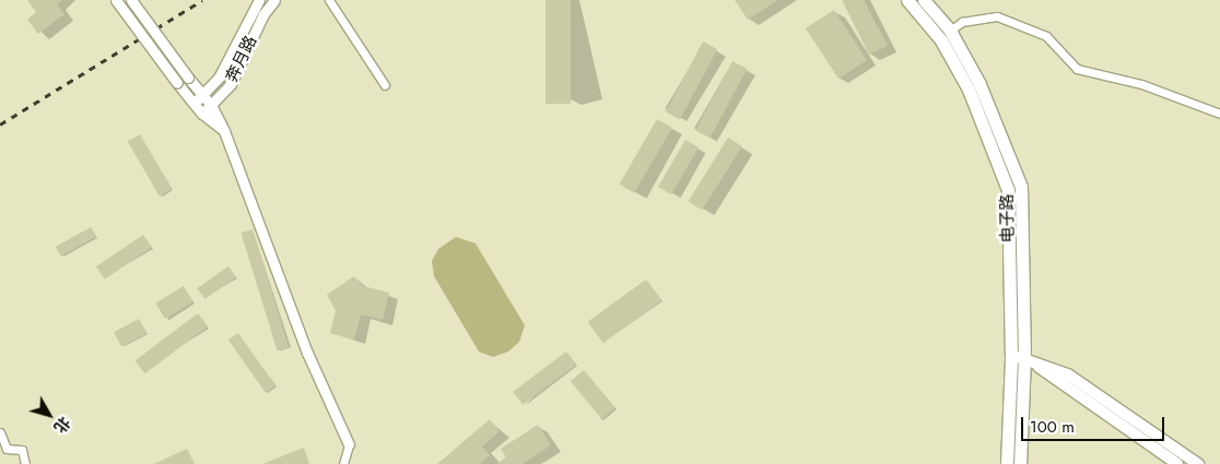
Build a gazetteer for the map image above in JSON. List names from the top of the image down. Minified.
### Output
{"streets":{"main road":["电子路"],"street":["奔月路"]},"scale_bar":"100 m","north":"bottom right"}
